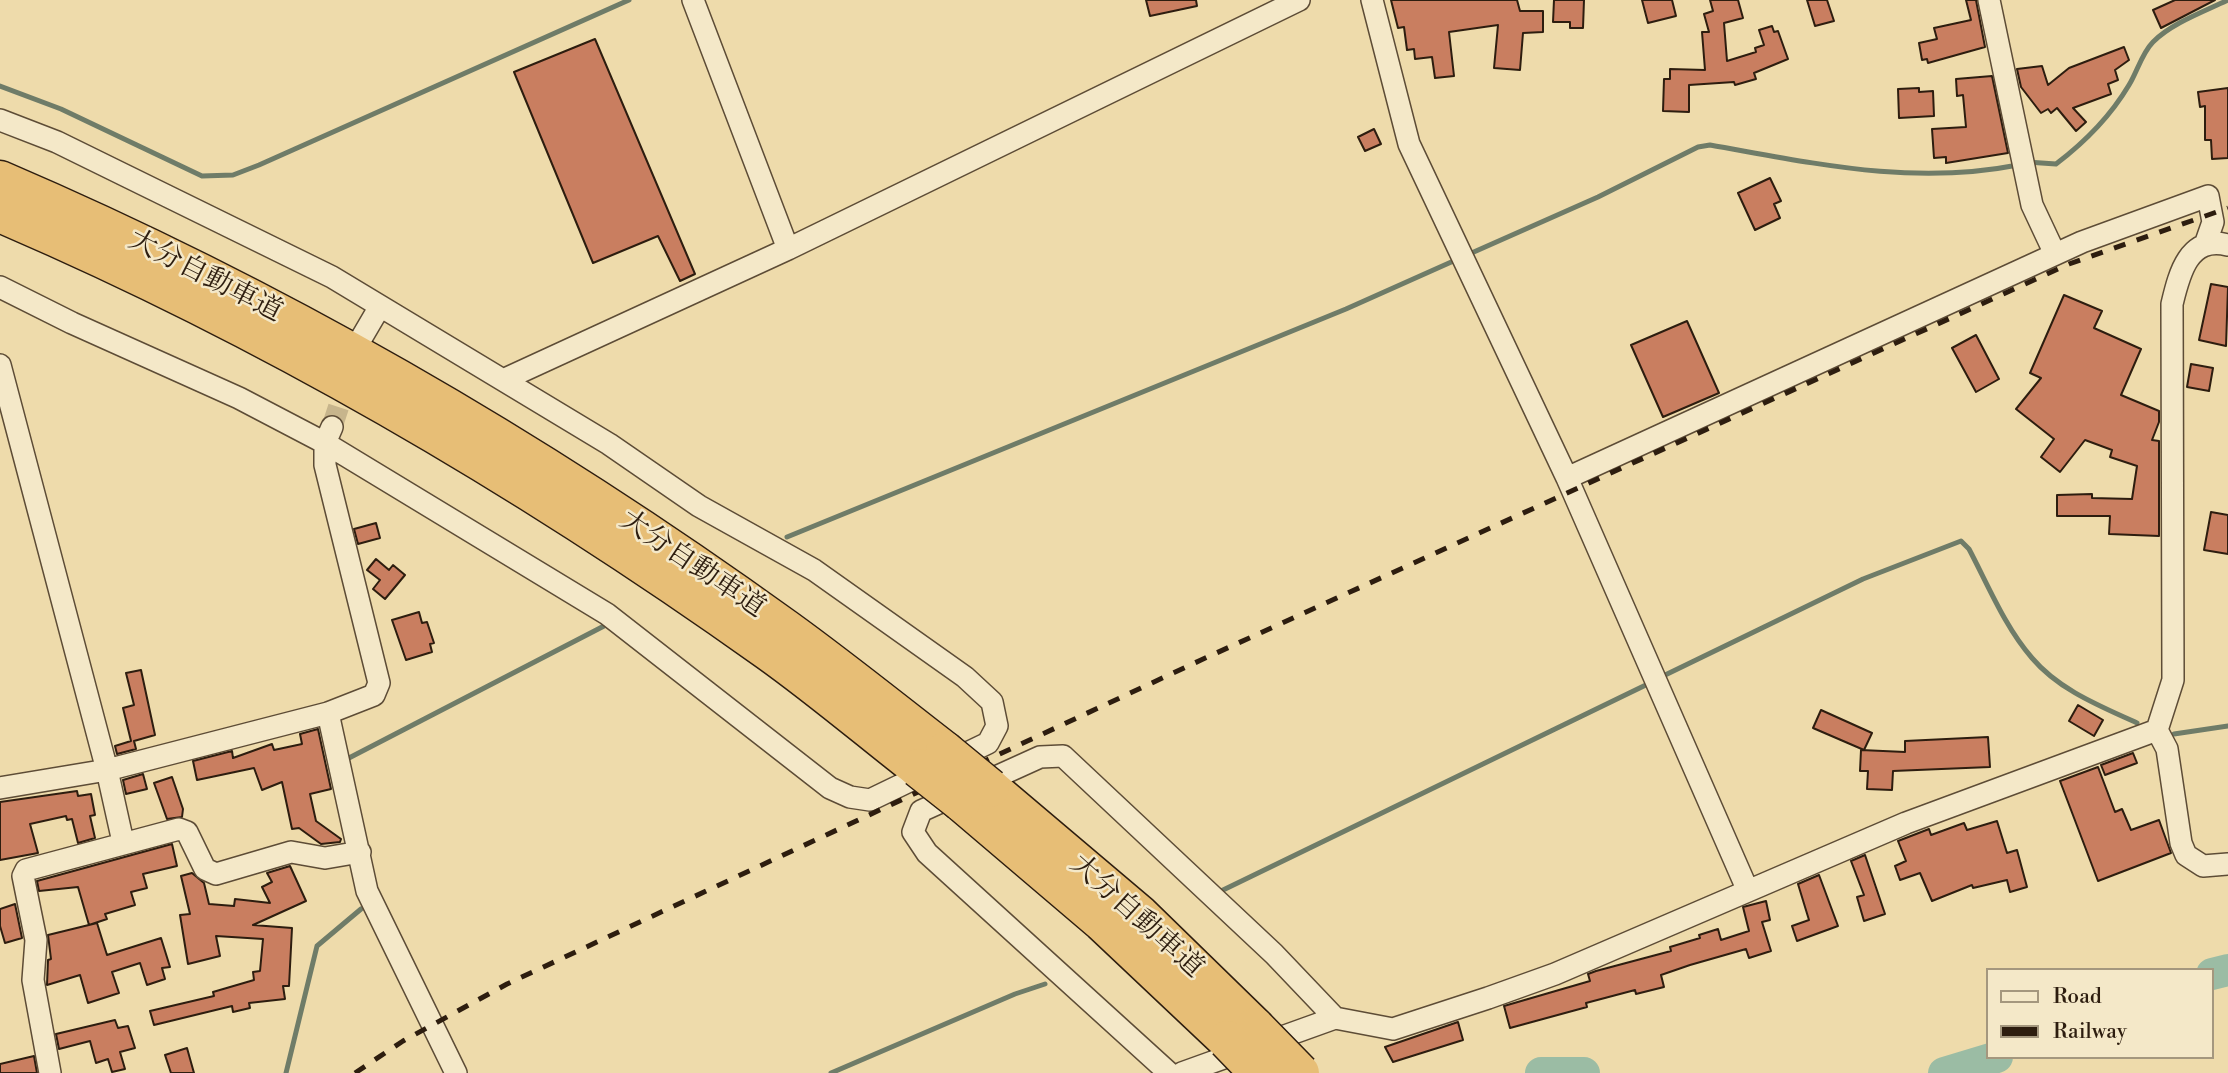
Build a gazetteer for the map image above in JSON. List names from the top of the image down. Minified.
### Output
{"streets":{"highway":["大分自動車道"]},"legend":["Road","Railway"]}
